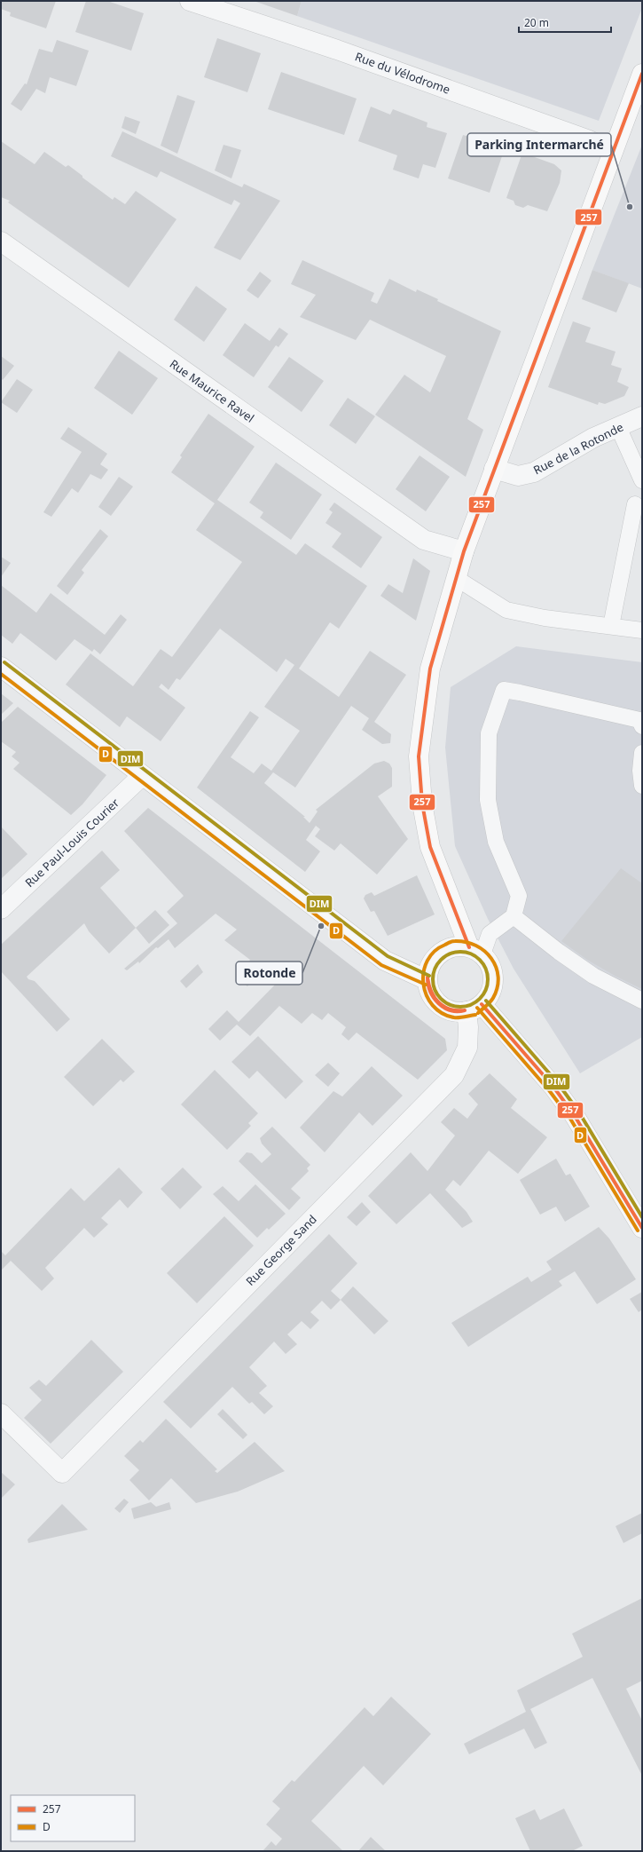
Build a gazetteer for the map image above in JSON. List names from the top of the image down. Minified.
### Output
{"streets":{"street":["Rue du Vélodrome","Rue Maurice Ravel","Rue de la Rotonde","Rue Paul-Louis Courier","Rue George Sand"]},"places":["Parking Intermarché","Rotonde"],"lines":["transit line 257","transit line DIM","transit line D"],"legend":["257","D"],"scale_bar":"20 m"}
